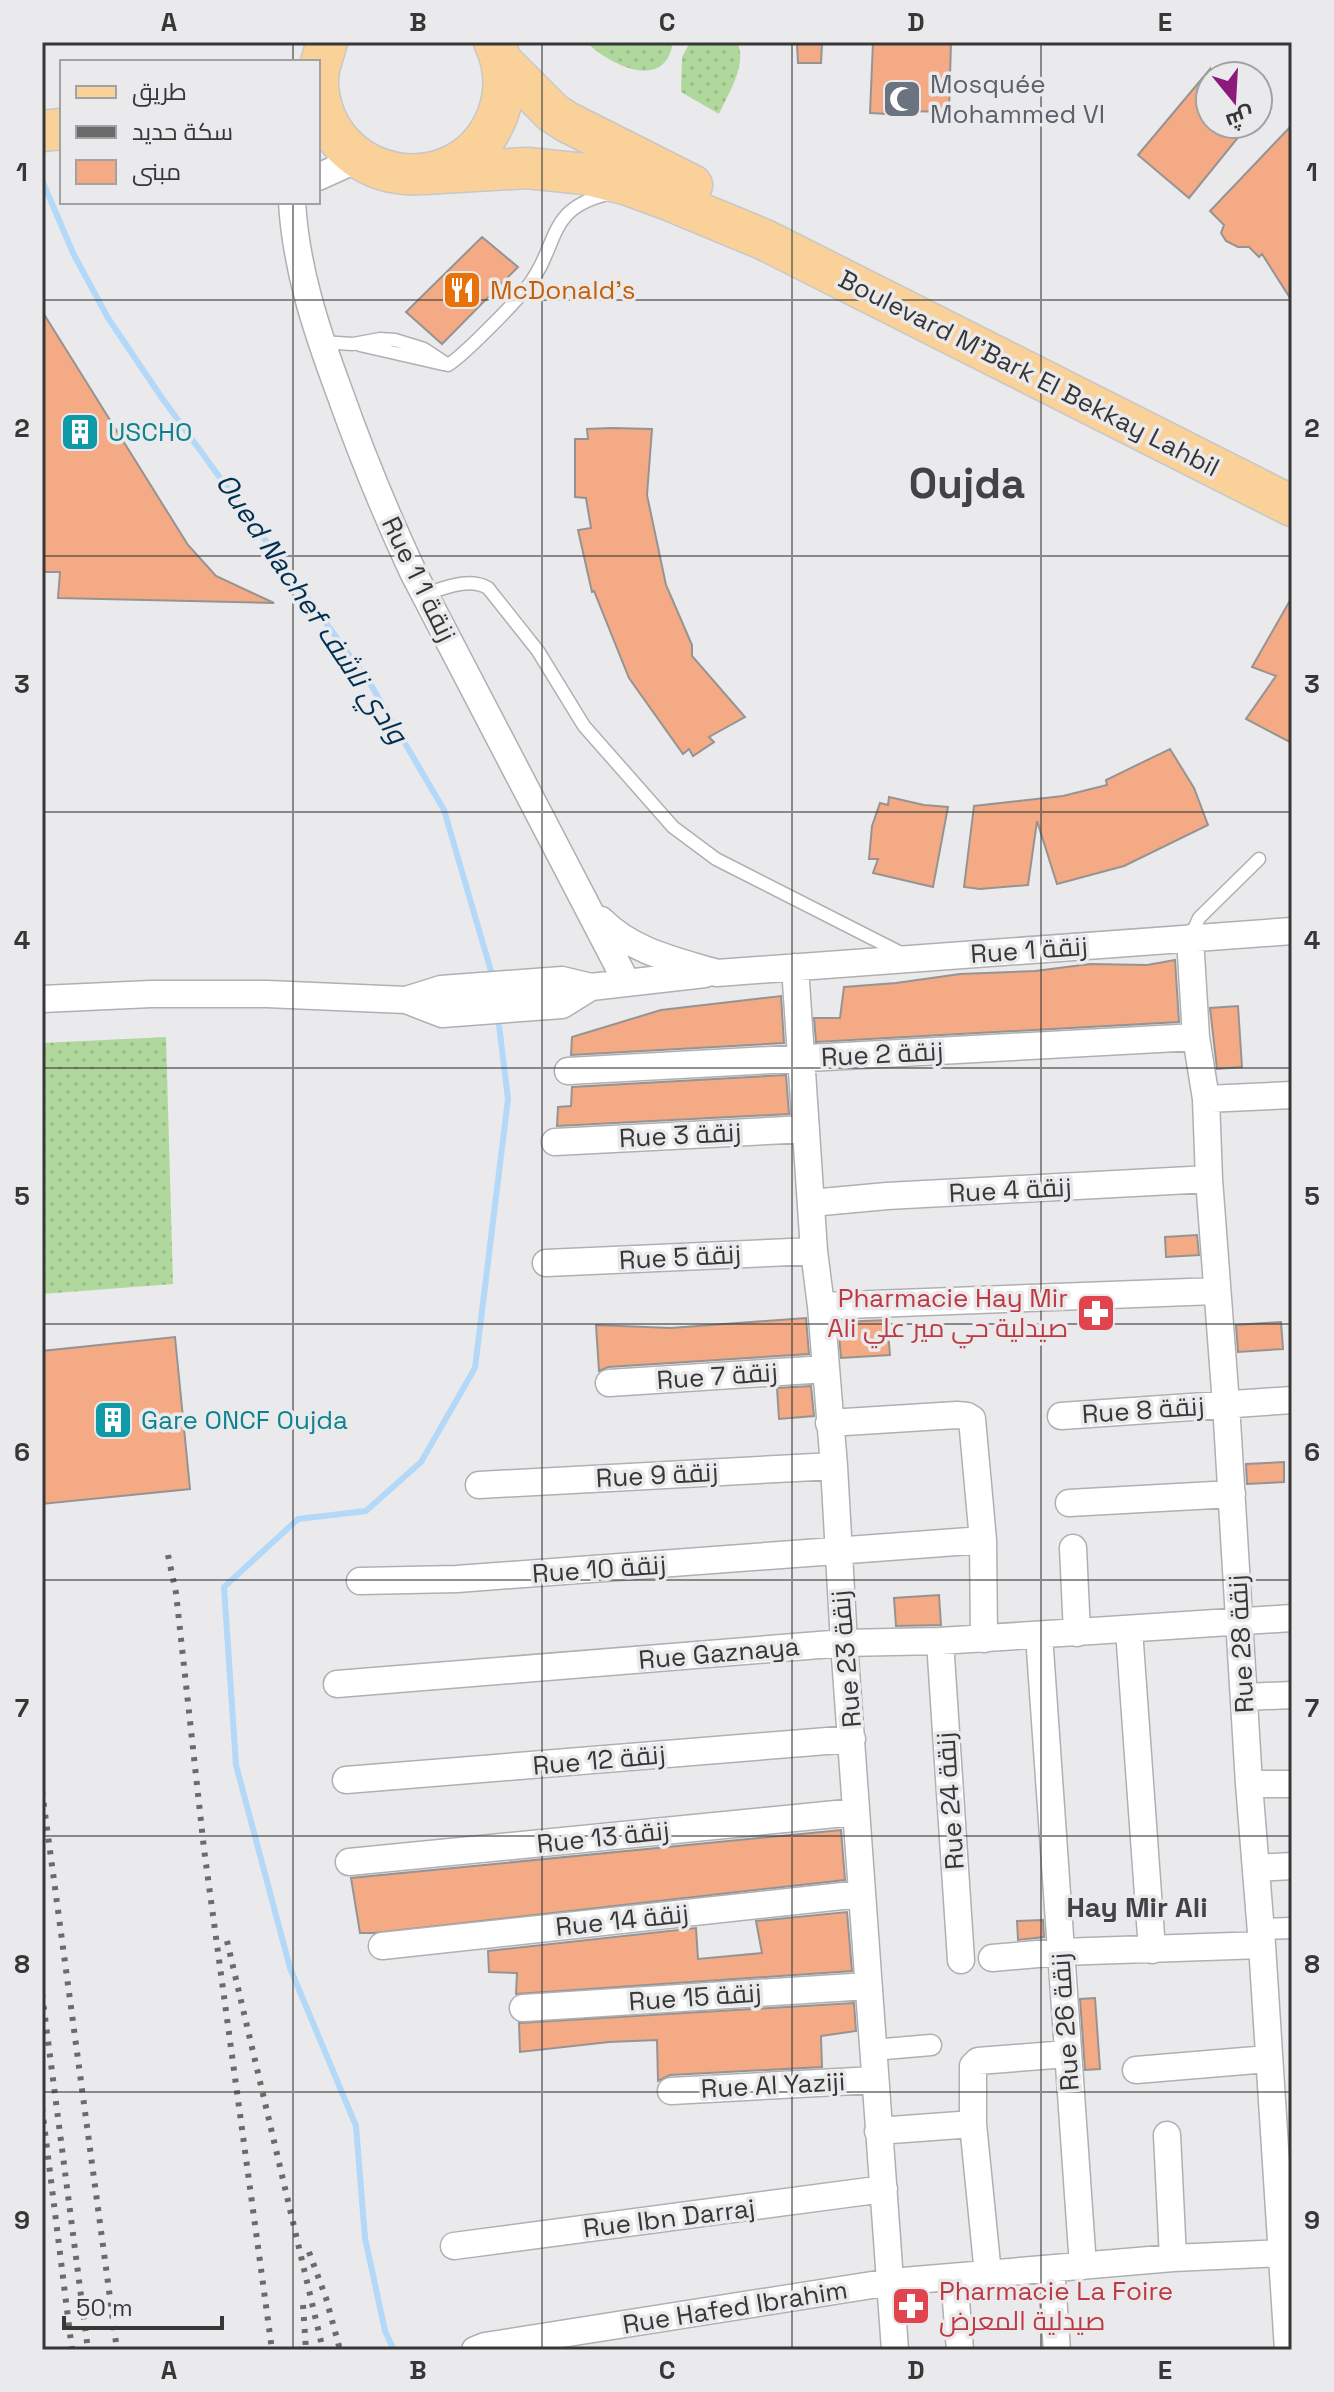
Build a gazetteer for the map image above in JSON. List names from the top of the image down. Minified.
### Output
{"streets":{"main road":["Boulevard M'Bark El Bekkay Lahbil"],"street":["Rue 1 زنقة 1","Rue زنقة 1","Rue 2 زنقة","Rue 3 زنقة","Rue 4 زنقة","Rue 5 زنقة","Rue 7 زنقة","Rue 8 زنقة","Rue 9 زنقة","Rue 10 زنقة","Rue 28 زنقة","Rue Gaznaya","Rue 23 زنقة","Rue 12 زنقة","Rue 24 زنقة","Rue 13 زنقة","Rue 14 زنقة","Rue 15 زنقة","Rue 26 زنقة","Rue Al Yaziji","Rue Ibn Darraj","Rue Hafed Ibrahim"]},"crossings":[["Rue 1 زنقة 1","Rue زنقة 1"],["Rue زنقة 1","Rue 28 زنقة"],["Rue زنقة 1","Rue 23 زنقة"],["Rue 2 زنقة","Rue 28 زنقة"],["Rue 2 زنقة","Rue 23 زنقة"],["Rue 3 زنقة","Rue 23 زنقة"],["Rue 4 زنقة","Rue 28 زنقة"],["Rue 4 زنقة","Rue 23 زنقة"],["Rue 5 زنقة","Rue 23 زنقة"],["Rue 7 زنقة","Rue 23 زنقة"],["Rue 8 زنقة","Rue 28 زنقة"],["Rue 9 زنقة","Rue 23 زنقة"],["Rue 10 زنقة","Rue 23 زنقة"],["Rue 28 زنقة","Rue Gaznaya"],["Rue 28 زنقة","Rue Hafed Ibrahim"],["Rue Gaznaya","Rue 23 زنقة"],["Rue Gaznaya","Rue 24 زنقة"],["Rue Gaznaya","Rue 26 زنقة"],["Rue 23 زنقة","Rue 12 زنقة"],["Rue 23 زنقة","Rue 13 زنقة"],["Rue 23 زنقة","Rue 14 زنقة"],["Rue 23 زنقة","Rue 15 زنقة"],["Rue 23 زنقة","Rue Al Yaziji"],["Rue 23 زنقة","Rue Ibn Darraj"],["Rue 23 زنقة","Rue Hafed Ibrahim"],["Rue 26 زنقة","Rue Hafed Ibrahim"]],"districts":["Oujda","Hay Mir Ali"],"water":["Oued Nachef وادي ناشف"],"places":{"mosque":["Mosquée Mohammed VI"],"restaurant":["McDonald's"],"building":["USCHO","Gare ONCF Oujda"],"pharmacy":["Pharmacie Hay Mir Ali صيدلية حي مير علي","Pharmacie La Foire صيدلية المعرض"]},"legend":["طريق","سكة حديد","مبنى"],"scale_bar":"50 m","north":"bottom","grid":{"columns":["A","B","C","D","E"],"rows":["1","2","3","4","5","6","7","8","9"]}}
